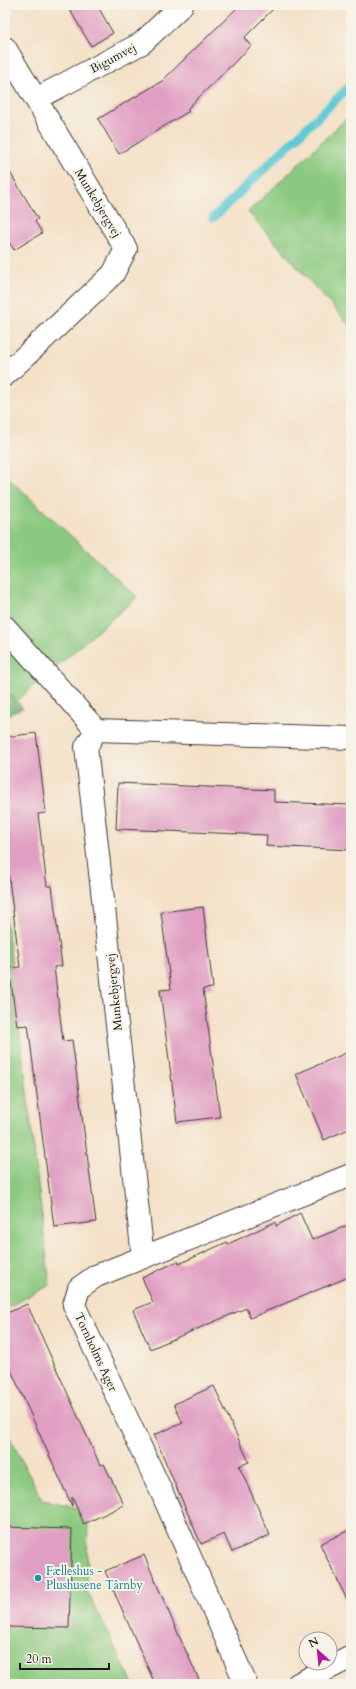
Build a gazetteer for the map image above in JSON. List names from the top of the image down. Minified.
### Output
{"streets":{"street":["Bigumvej","Munkebjergvej","Tornholms Ager"]},"crossings":[["Bigumvej","Munkebjergvej"],["Munkebjergvej","Tornholms Ager"]],"places":["Fælleshus - Plushusene Tårnby"],"scale_bar":"20 m","north":"top left"}
